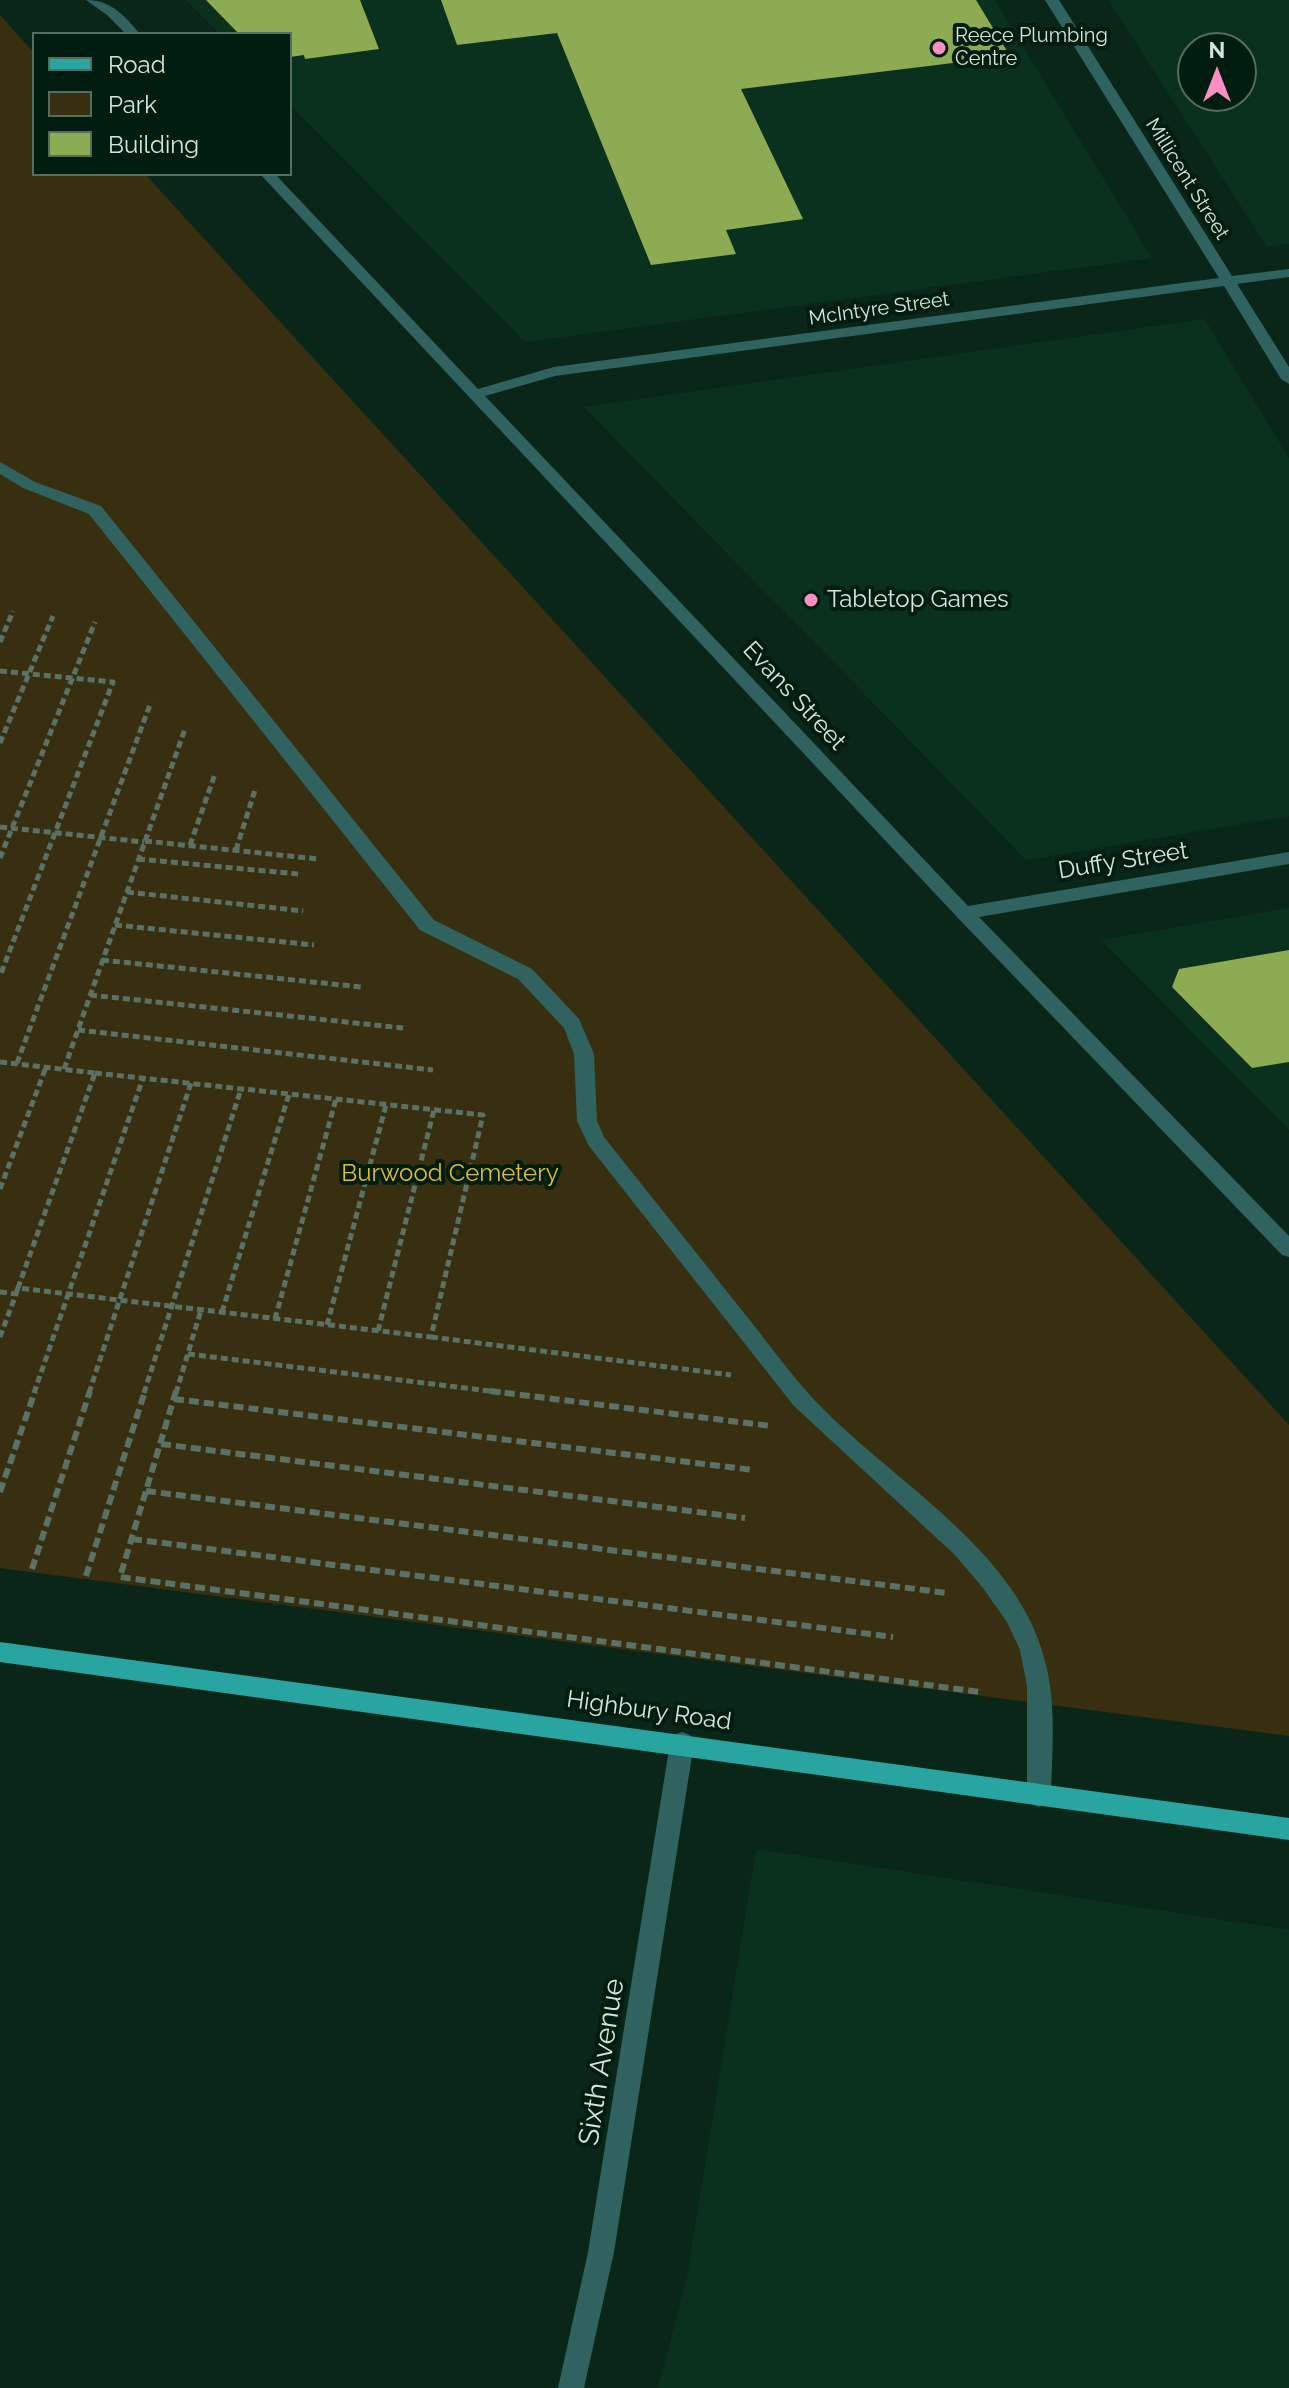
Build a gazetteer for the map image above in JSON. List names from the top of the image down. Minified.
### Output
{"streets":{"main road":["Highbury Road"],"street":["Millicent Street","McIntyre Street","Evans Street","Duffy Street","Sixth Avenue"]},"crossings":[["Millicent Street","McIntyre Street"],["McIntyre Street","Evans Street"],["Evans Street","Duffy Street"],["Highbury Road","Sixth Avenue"]],"parks":["Burwood Cemetery"],"places":["Reece Plumbing Centre","Tabletop Games"],"legend":["Road","Park","Building"],"north":"top"}
